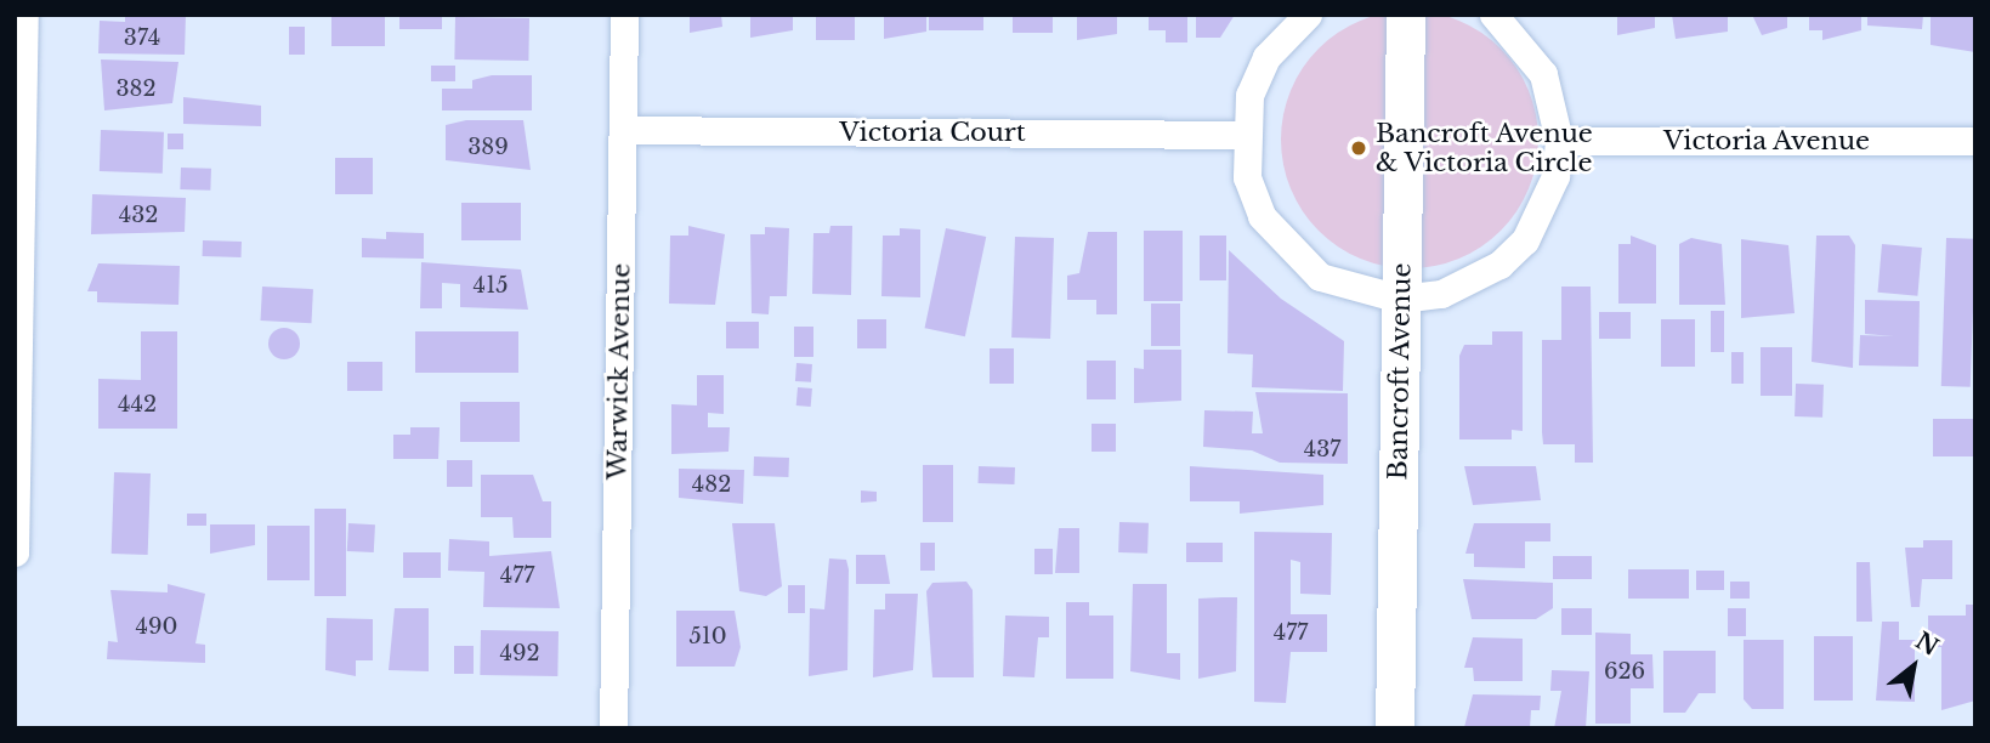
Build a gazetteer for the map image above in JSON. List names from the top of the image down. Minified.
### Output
{"streets":{"main road":["Bancroft Avenue"],"street":["Victoria Court","Victoria Avenue","Warwick Avenue"]},"crossings":[["Victoria Court","Warwick Avenue"]],"places":["Bancroft Avenue & Victoria Circle"],"house_numbers":["374","382","389","432","415","442","437","482","477","490","477","510","492","626"],"north":"top right"}
